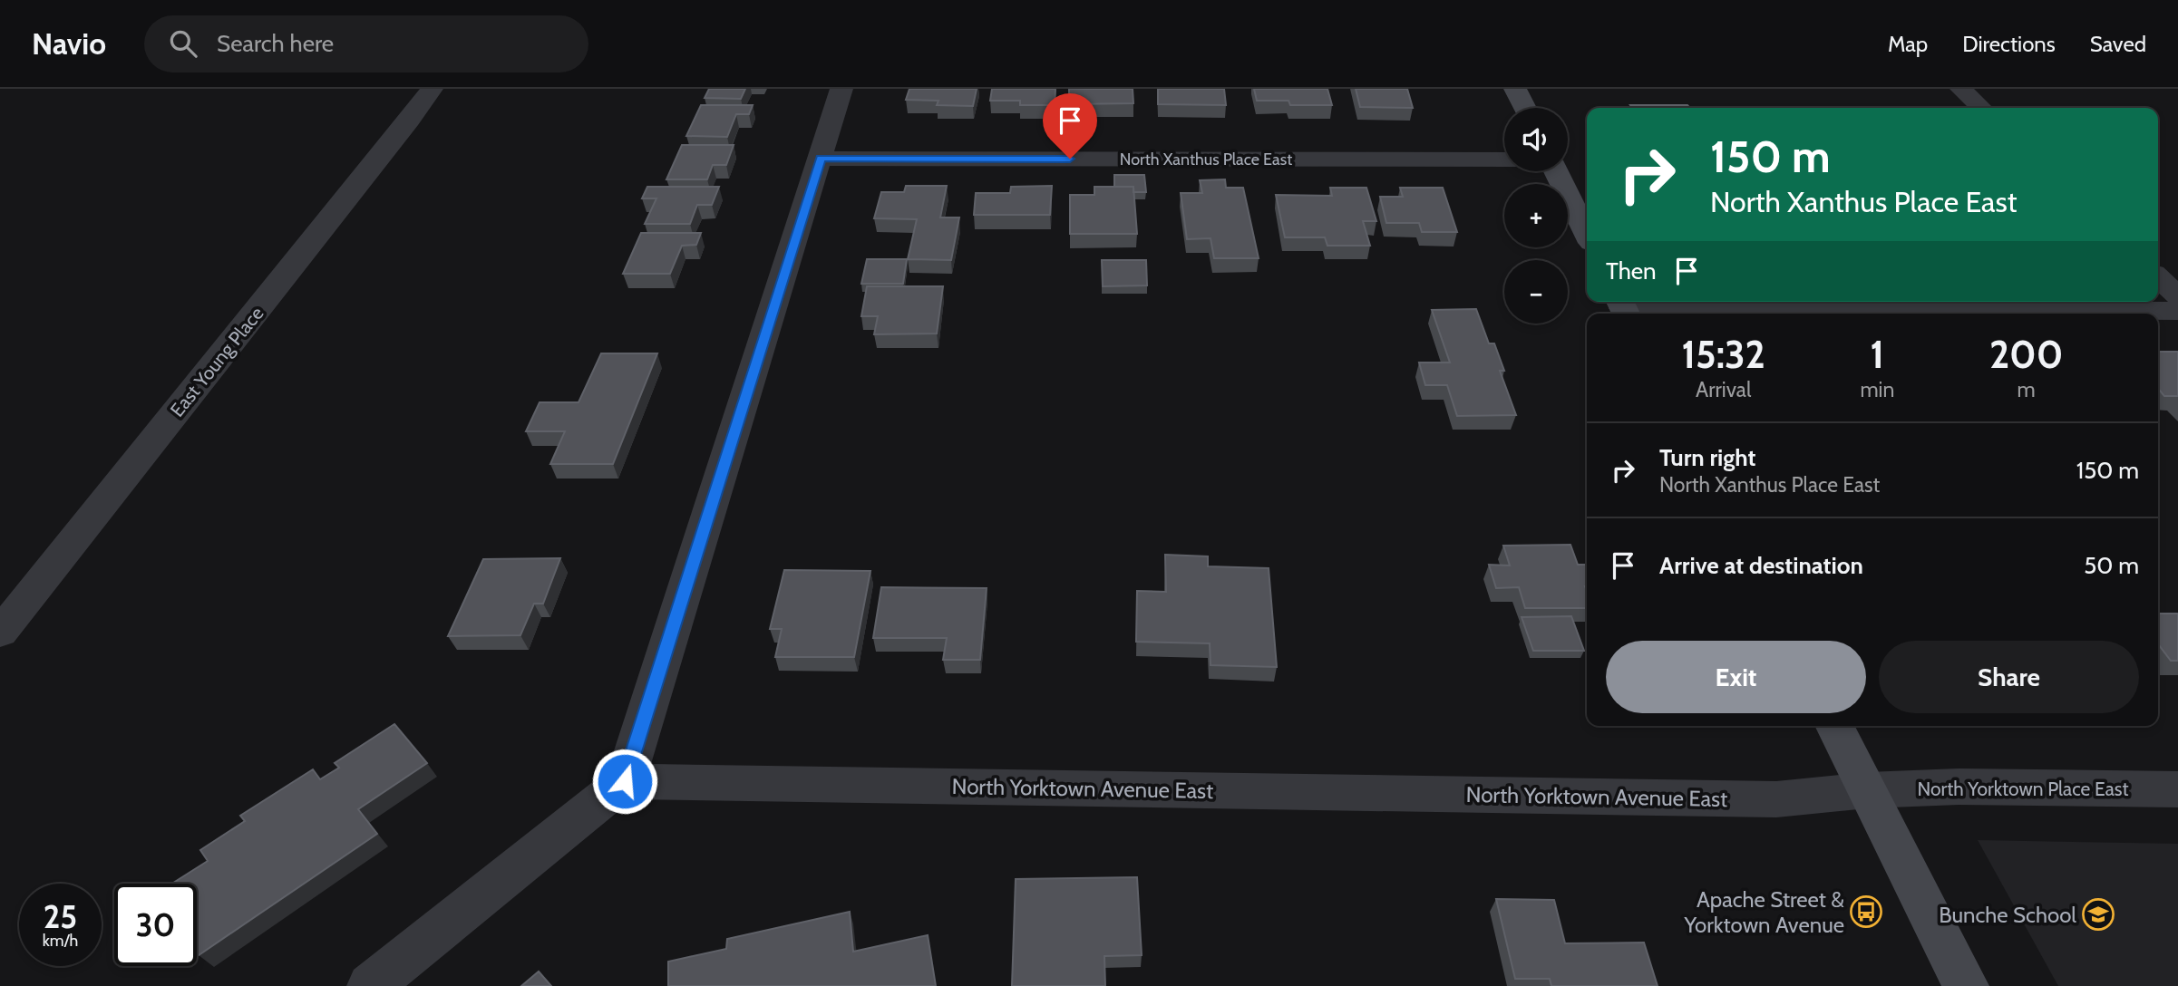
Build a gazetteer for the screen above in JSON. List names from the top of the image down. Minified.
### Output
{"streets":{"street":["North Xanthus Place East","East Young Place","North Yorktown Avenue East","North Yorktown Place East"]},"crossings":[["North Yorktown Avenue East","North Yorktown Place East"]],"places":{"bus stop":["Apache Street & Yorktown Avenue"],"school or university":["Bunche School"]},"page":{"header":"Navio","search":"Search here","nav":["Map","Directions","Saved"],"map_buttons":["+","−"],"turn":["150 m","North Xanthus Place East"],"then":"Then","eta":["15:32","Arrival","1","min","200","m"],"list":[{"name":"Turn right","note":"North Xanthus Place East","value":"150 m"},{"name":"Arrive at destination","value":"50 m"}],"buttons":["Exit","Share"],"speed":"25 km/h","limit":"30"}}
